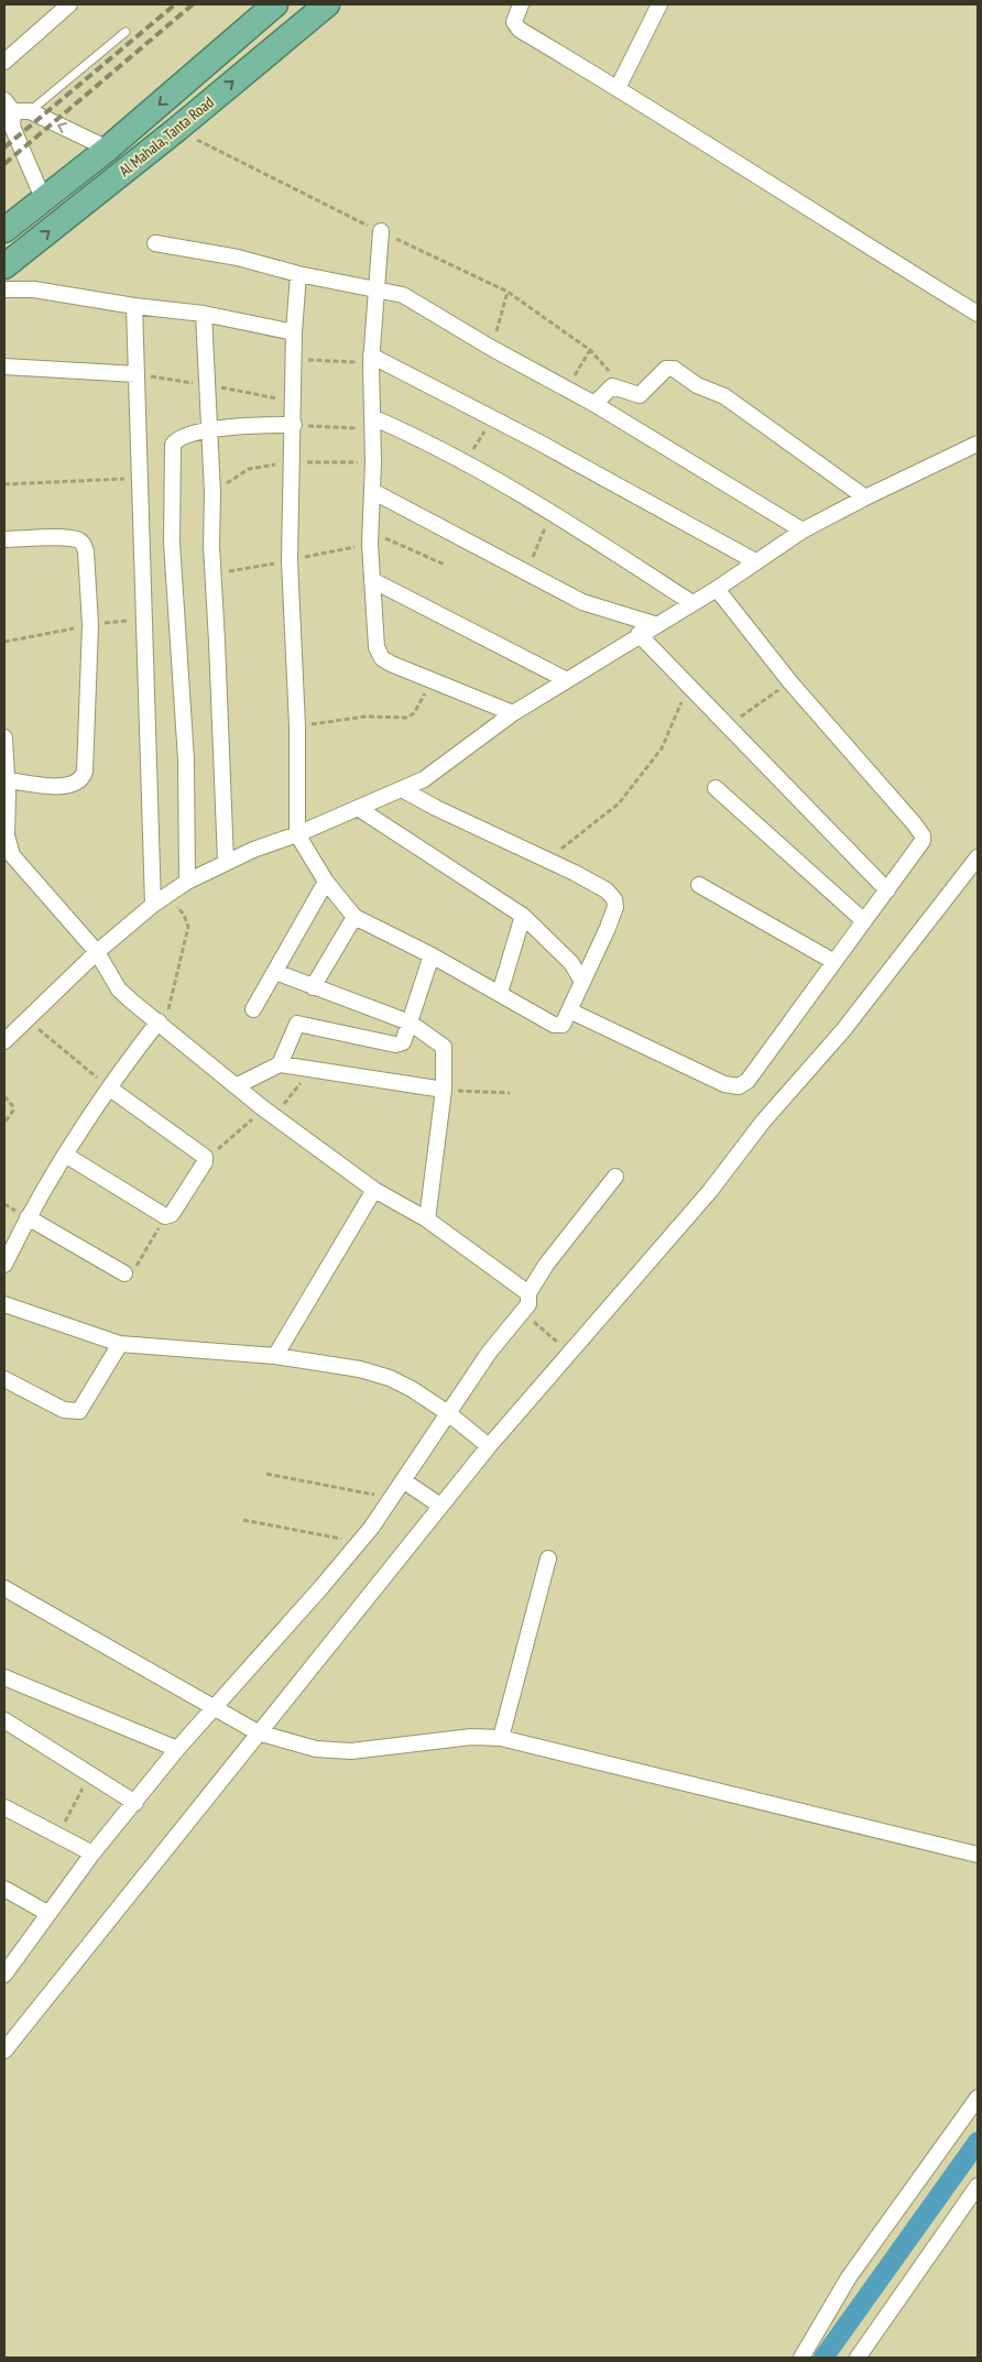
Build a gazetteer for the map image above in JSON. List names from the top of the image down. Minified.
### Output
{"streets":{"highway":["Al Mahala, Tanta Road"]}}
